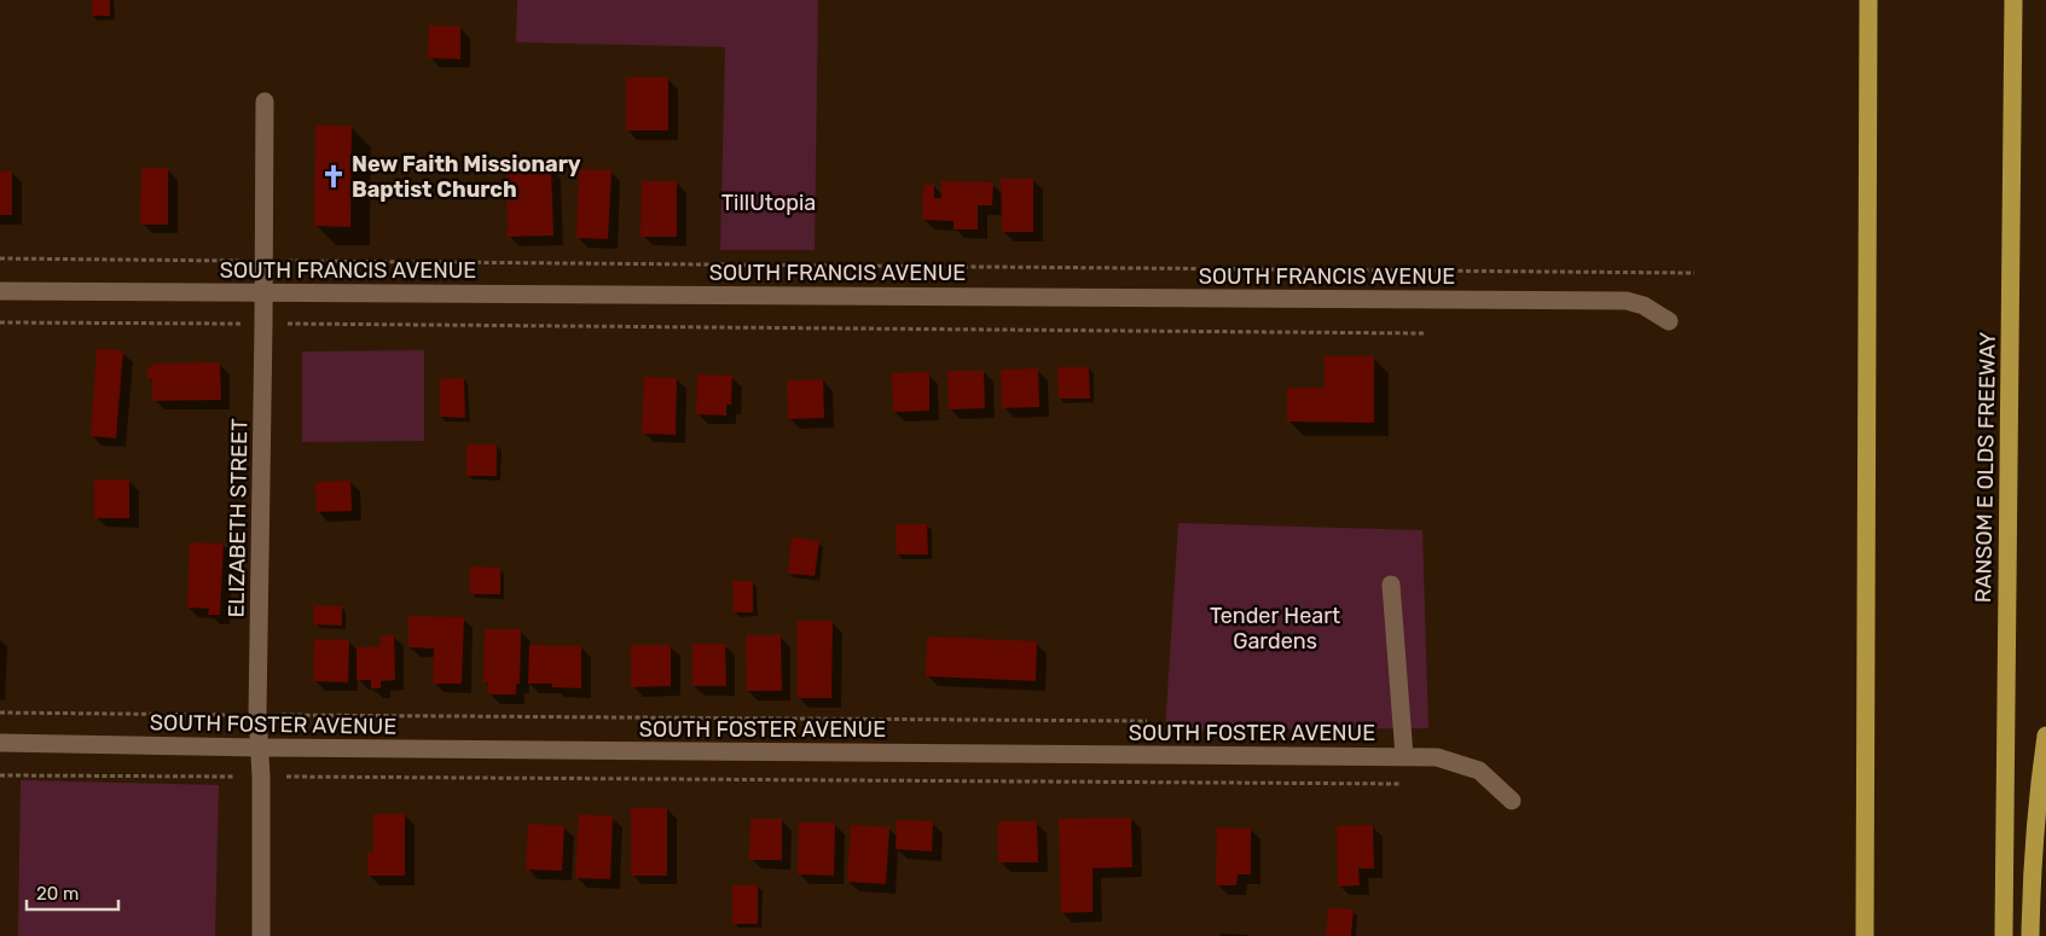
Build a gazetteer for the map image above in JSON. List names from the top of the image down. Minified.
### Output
{"streets":{"highway":["RANSOM E OLDS FREEWAY"],"street":["SOUTH FRANCIS AVENUE","ELIZABETH STREET","SOUTH FOSTER AVENUE"]},"crossings":[["SOUTH FRANCIS AVENUE","ELIZABETH STREET"],["ELIZABETH STREET","SOUTH FOSTER AVENUE"]],"parks":["TillUtopia","Tender Heart Gardens"],"places":{"church":["New Faith Missionary Baptist Church"]},"scale_bar":"20 m"}
